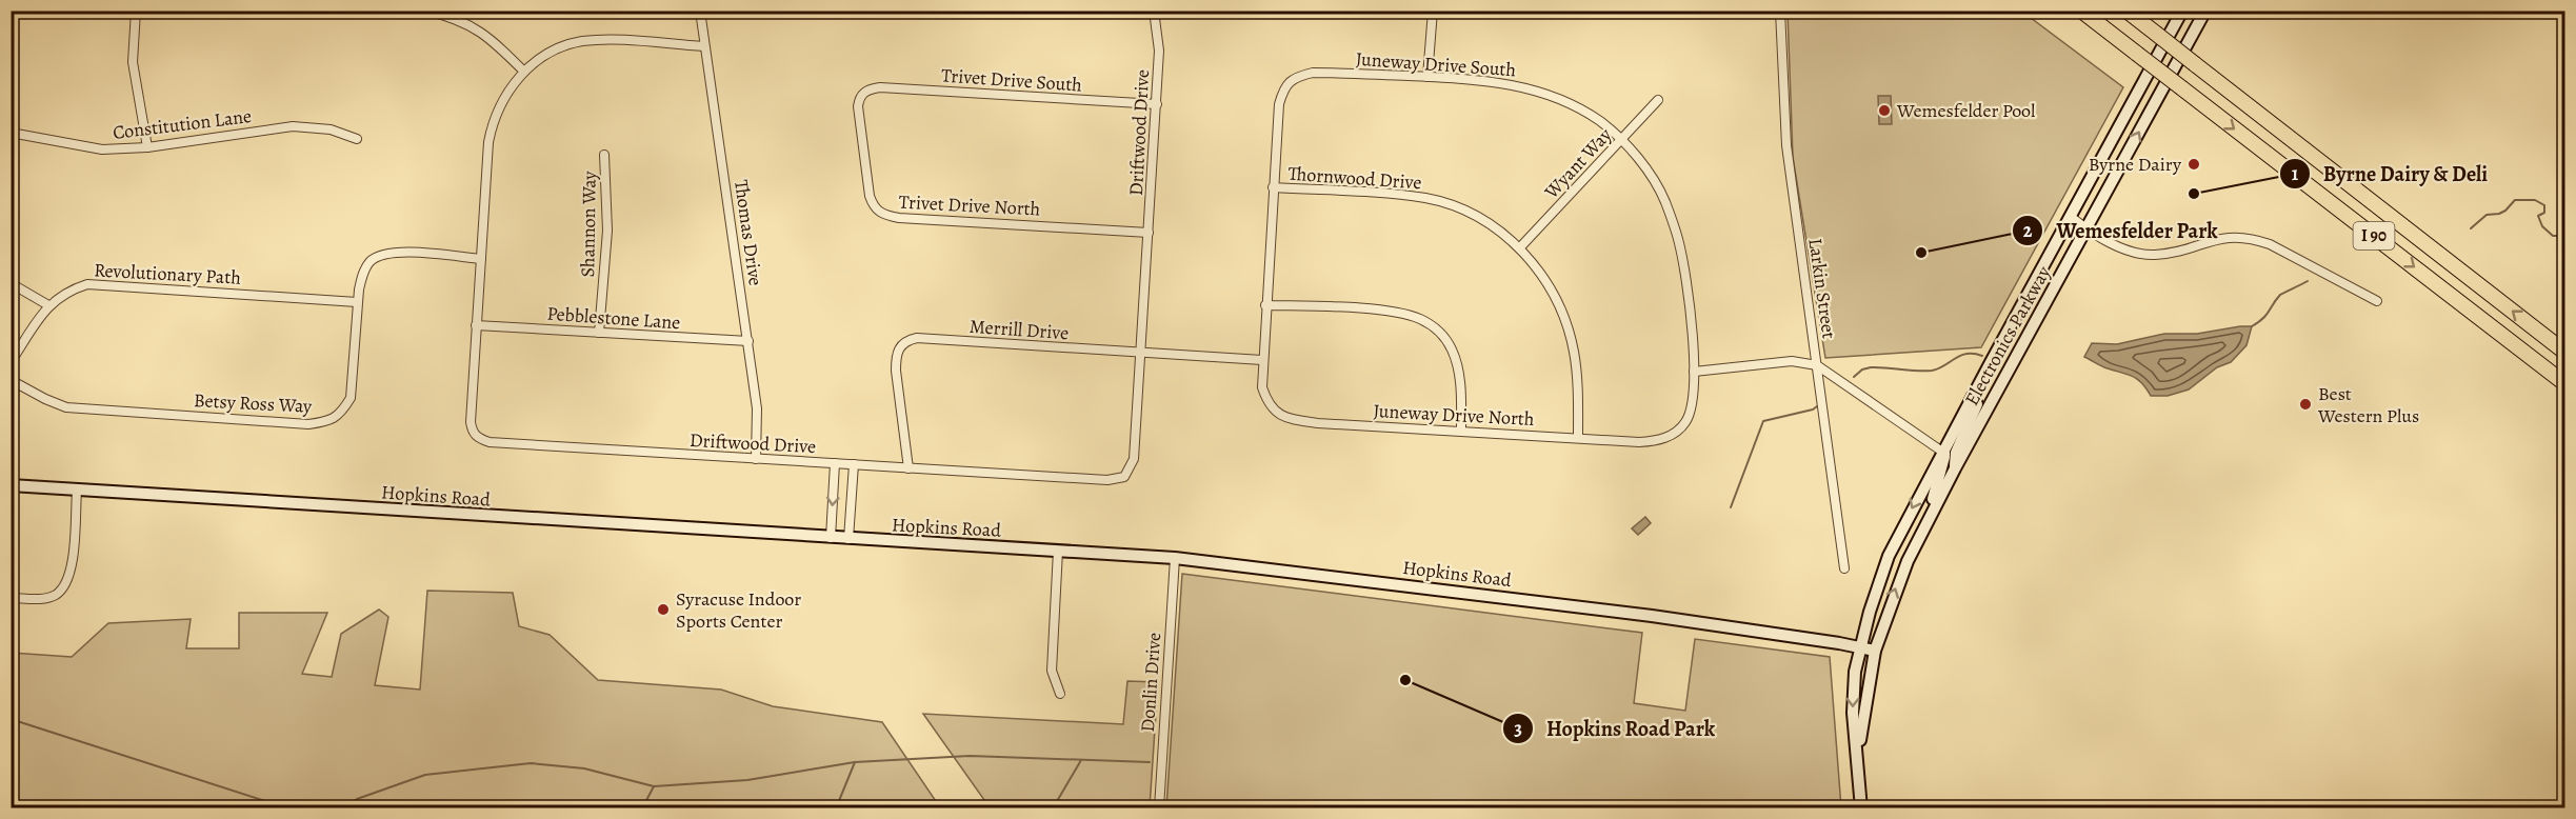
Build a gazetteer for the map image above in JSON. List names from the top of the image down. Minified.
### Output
{"streets":{"highway":["I 90"],"street":["Juneway Drive South","Trivet Drive South","Constitution Lane","Driftwood Drive","Wyant Way","Thornwood Drive","Trivet Drive North","Shannon Way","Thomas Drive","Revolutionary Path","Larkin Street","Pebblestone Lane","Merrill Drive","Electronics Parkway","Betsy Ross Way","Juneway Drive North","Hopkins Road","Donlin Drive"]},"crossings":[["Juneway Drive South","Wyant Way"],["Juneway Drive South","Thornwood Drive"],["Juneway Drive South","Juneway Drive North"],["Trivet Drive South","Driftwood Drive"],["Trivet Drive South","Trivet Drive North"],["Driftwood Drive","Trivet Drive North"],["Driftwood Drive","Thomas Drive"],["Driftwood Drive","Pebblestone Lane"],["Driftwood Drive","Merrill Drive"],["Driftwood Drive","Betsy Ross Way"],["Wyant Way","Thornwood Drive"],["Thornwood Drive","Juneway Drive North"],["Shannon Way","Pebblestone Lane"],["Thomas Drive","Pebblestone Lane"],["Revolutionary Path","Betsy Ross Way"],["Merrill Drive","Juneway Drive North"],["Electronics Parkway","Hopkins Road"],["Hopkins Road","Donlin Drive"]],"places":["Wemesfelder Pool","Byrne Dairy","Byrne Dairy & Deli","Wemesfelder Park","Best Western Plus","Syracuse Indoor Sports Center","Hopkins Road Park"]}
